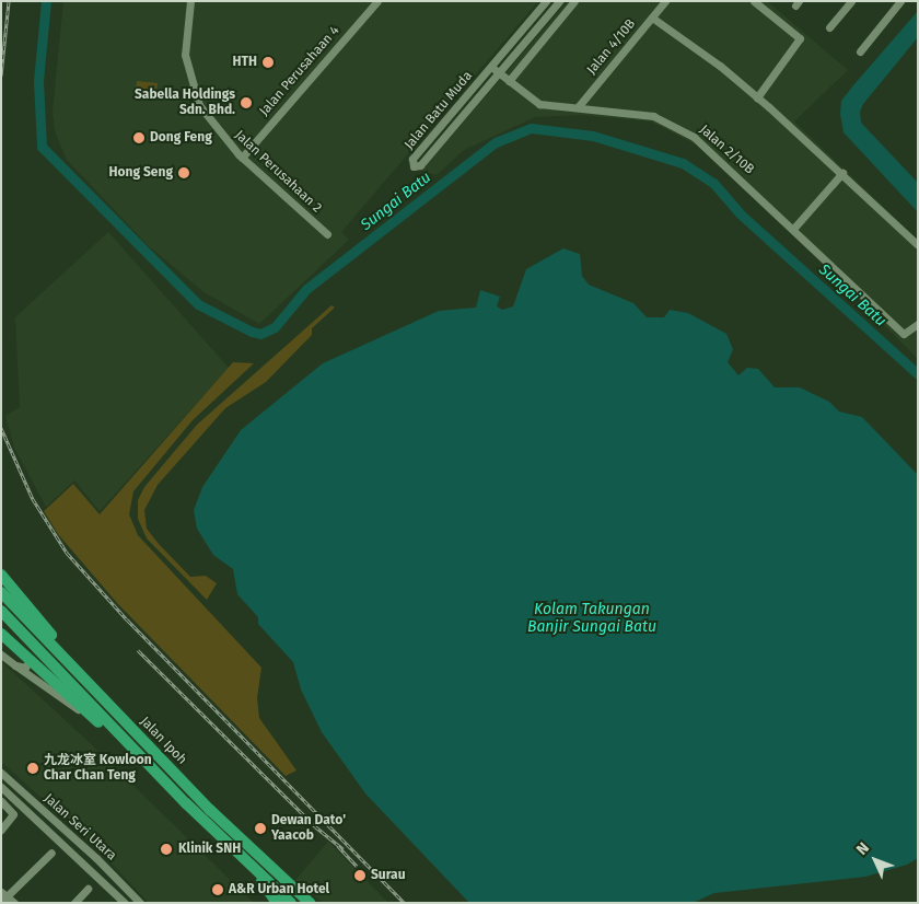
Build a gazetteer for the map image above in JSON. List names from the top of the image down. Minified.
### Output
{"streets":{"highway":["Jalan Ipoh"],"street":["Jalan 4/10B","Jalan Perusahaan 4","Jalan Batu Muda","Jalan 2/10B","Jalan Perusahaan 2","Jalan Seri Utara"]},"crossings":[["Jalan 4/10B","Jalan 2/10B"],["Jalan Perusahaan 4","Jalan Perusahaan 2"],["Jalan Batu Muda","Jalan 2/10B"]],"water":["Sungai Batu","Kolam Takungan Banjir Sungai Batu"],"places":["HTH","Sabella Holdings Sdn. Bhd.","Dong Feng","Hong Seng","九龙冰室 Kowloon Char Chan Teng","Dewan Dato' Yaacob","Klinik SNH","Surau","A&R Urban Hotel"],"north":"top left"}
